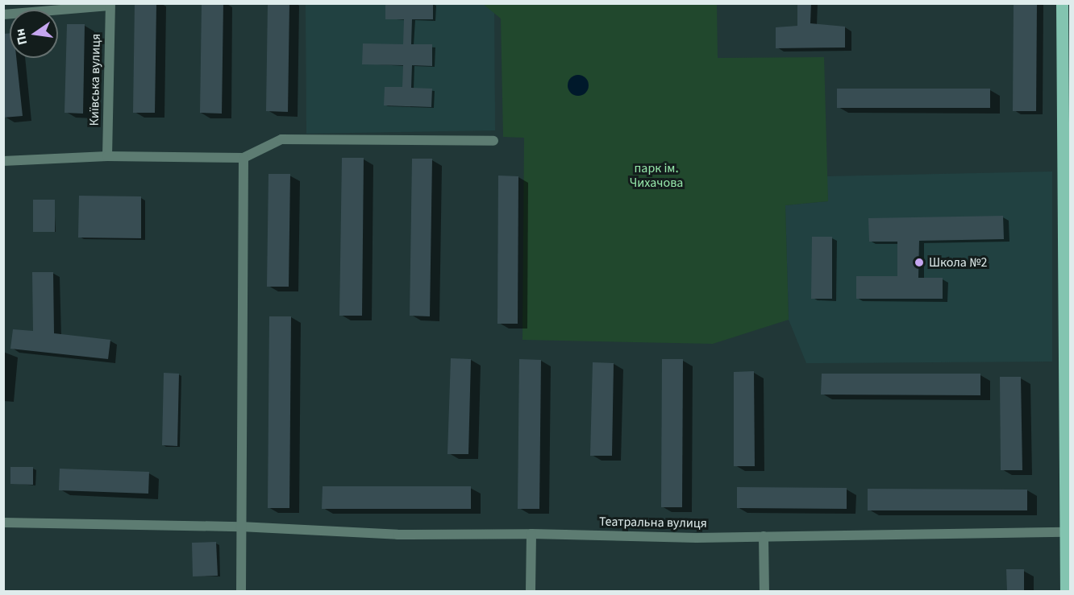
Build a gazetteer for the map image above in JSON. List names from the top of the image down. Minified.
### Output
{"streets":{"street":["Київська вулиця","Театральна вулиця"]},"parks":["парк ім. Чихачова"],"places":["Школа №2"],"north":"left"}
